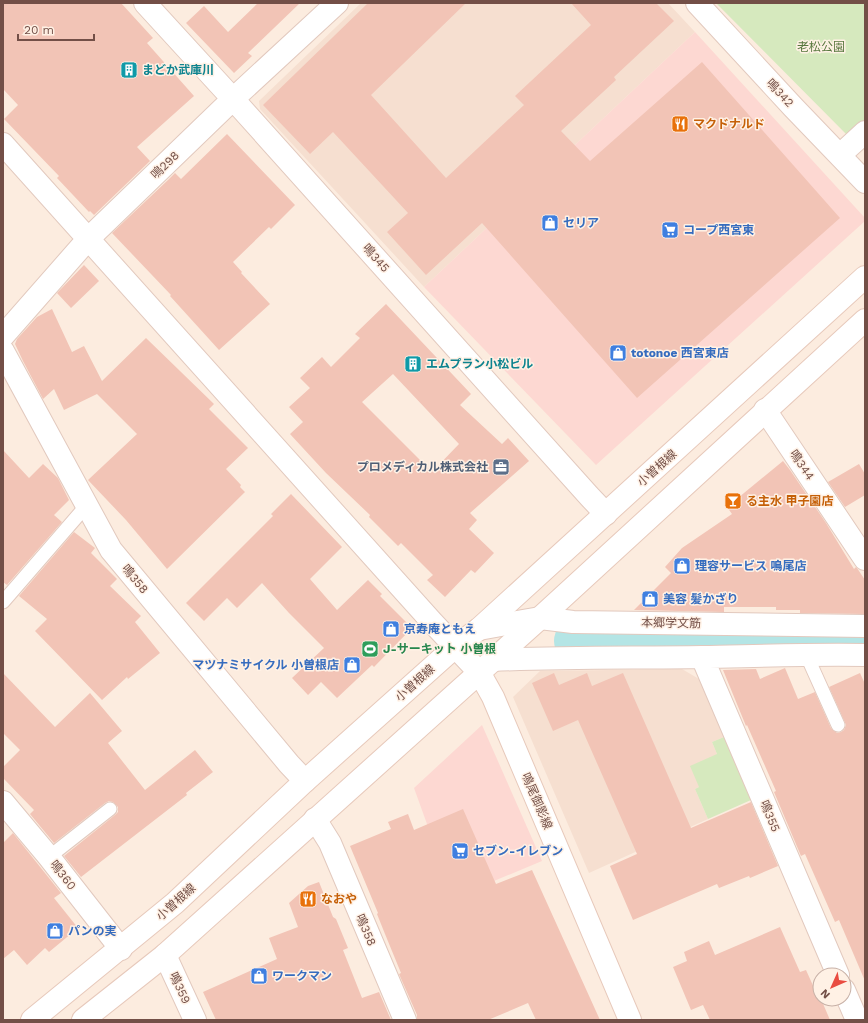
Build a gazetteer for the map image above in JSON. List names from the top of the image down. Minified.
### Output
{"streets":{"street":["鳴342","鳴298","鳴345","鳴344","小曽根線","鳴358","本郷学文筋","鳴尾御影線","鳴355","鳴360","鳴359"]},"crossings":[["鳴298","鳴345"],["鳴298","鳴尾御影線"],["鳴345","小曽根線"],["小曽根線","鳴358"],["小曽根線","本郷学文筋"],["小曽根線","鳴尾御影線"],["小曽根線","鳴360"]],"parks":["老松公園"],"places":{"building":["まどか武庫川","エムプラン小松ビル"],"restaurant":["マクドナルド","なおや"],"shop":["セリア","totonoe 西宮東店","理容サービス 鳴尾店","美容 髪かざり","京寿庵ともえ","マツナミサイクル 小曽根店","パンの実","ワークマン"],"supermarket":["コープ西宮東","セブン-イレブン"],"office":["プロメディカル株式会社"],"bar":["る主水 甲子園店"],"sports":["J-サーキット 小曽根"]},"scale_bar":"20 m","north":"bottom left"}
